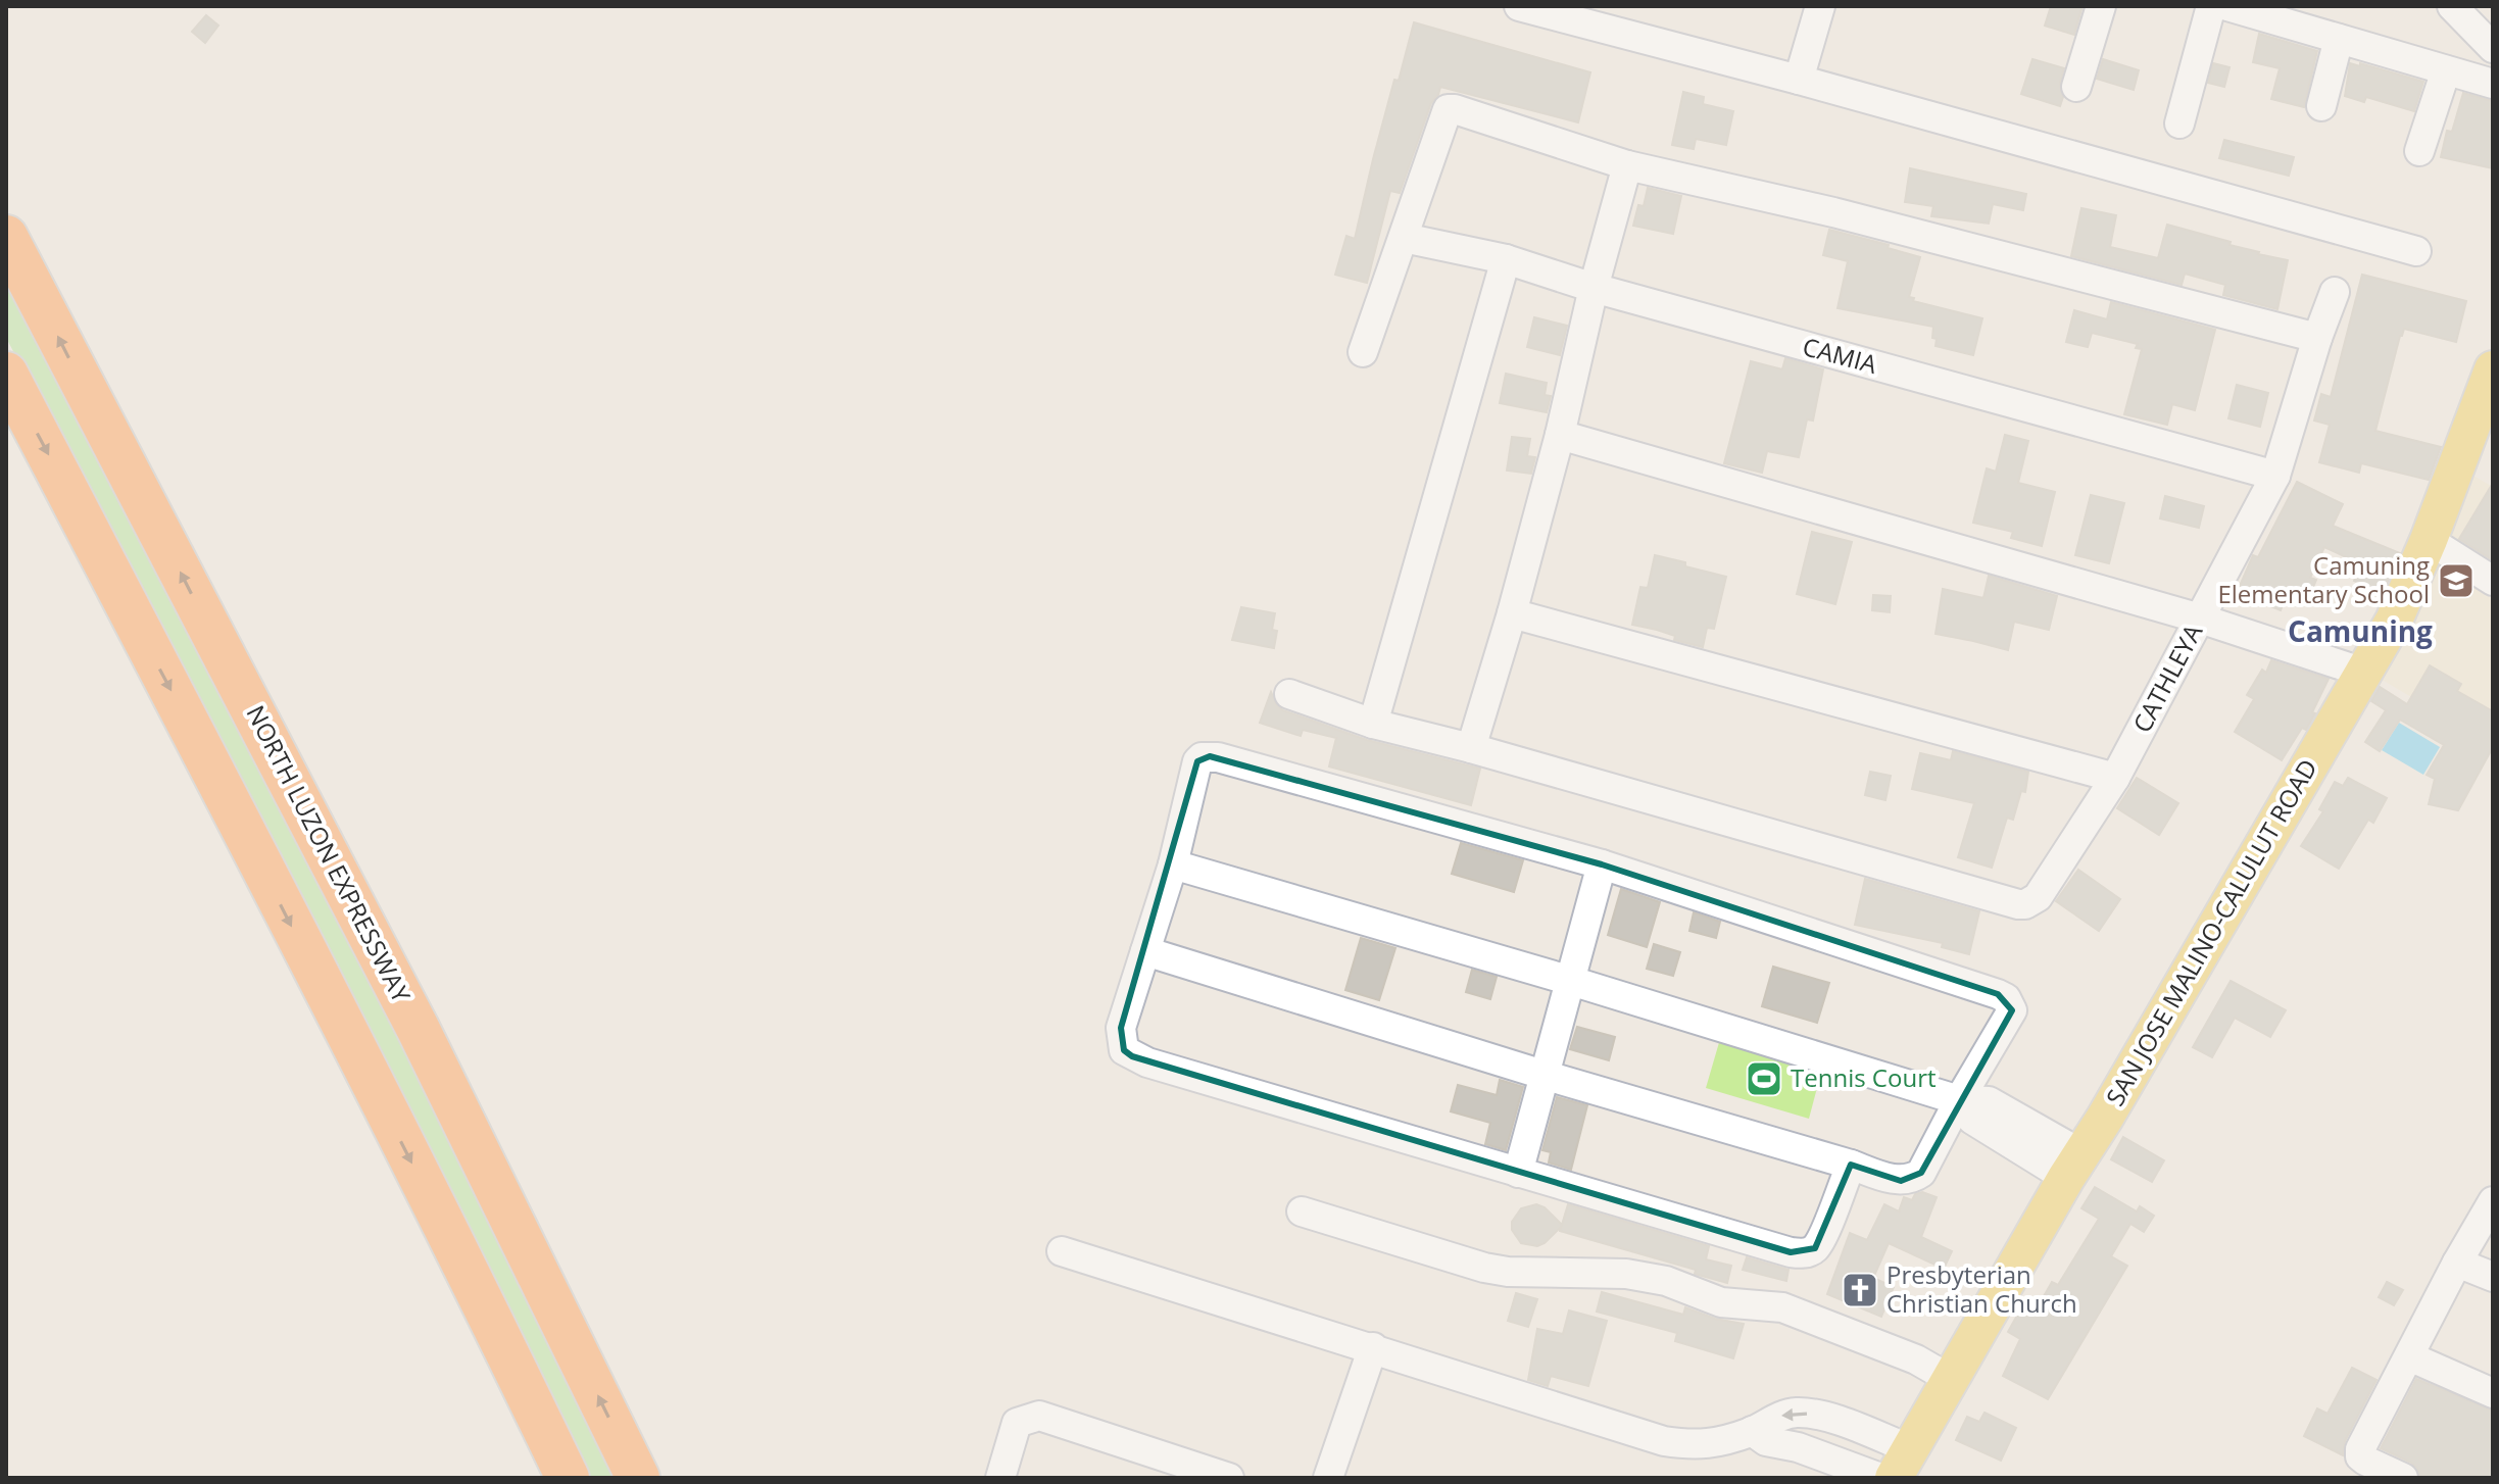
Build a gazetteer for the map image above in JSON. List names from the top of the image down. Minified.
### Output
{"streets":{"highway":["NORTH LUZON EXPRESSWAY"],"main road":["SAN JOSE MALINO-CALULUT ROAD"],"street":["CAMIA","CATHLEYA"]},"crossings":[["CAMIA","CATHLEYA"]],"districts":["Camuning"],"places":{"school or university":["Camuning Elementary School"],"sports":["Tennis Court"],"church":["Presbyterian Christian Church"]}}
